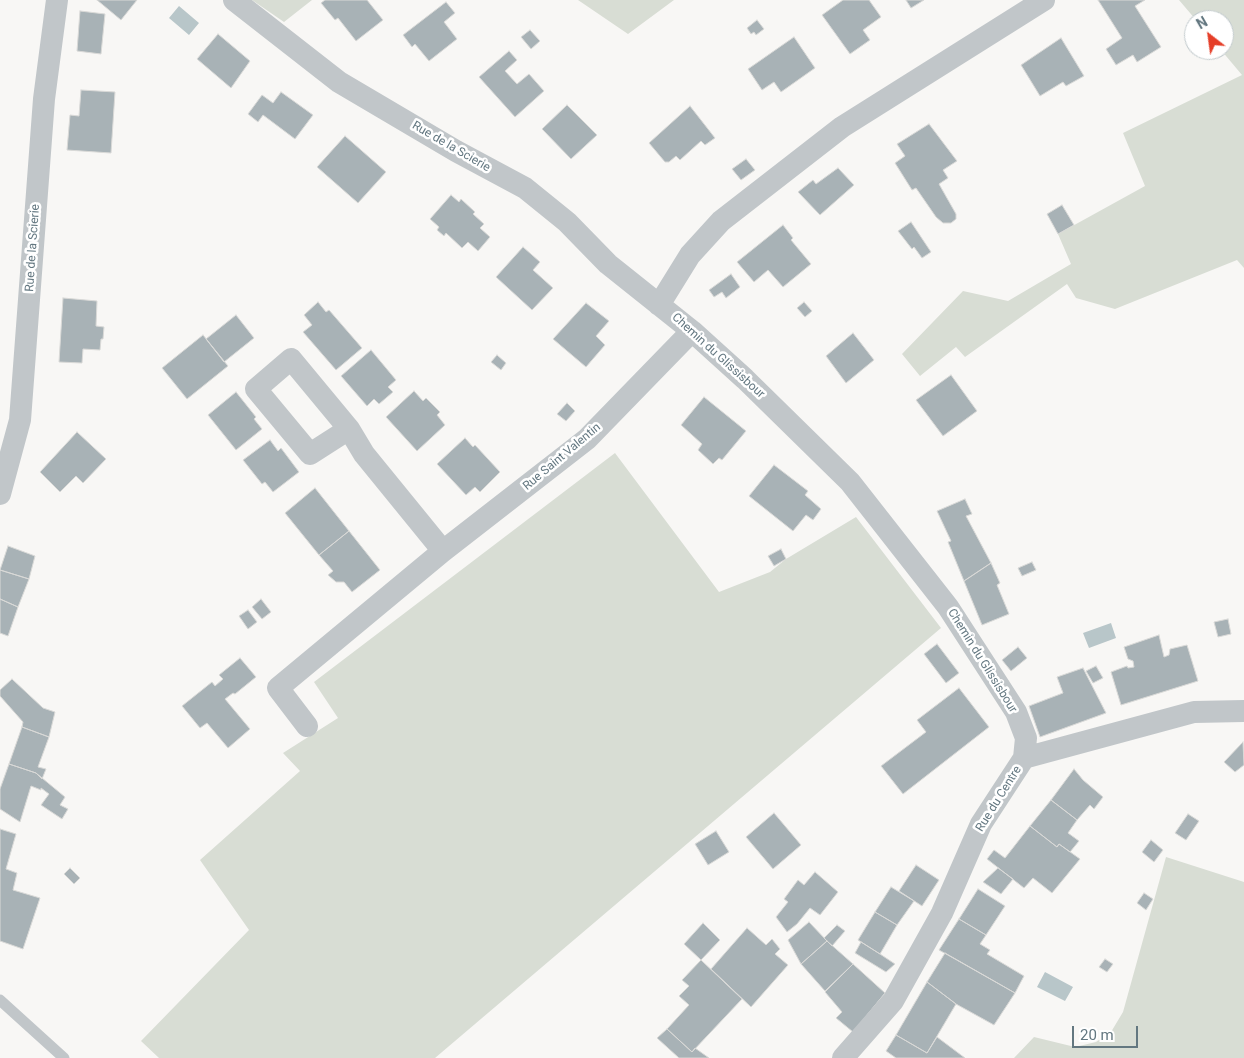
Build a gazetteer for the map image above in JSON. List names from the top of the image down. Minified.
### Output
{"streets":{"street":["Rue de la Scierie","Chemin du Glissisbour","Rue Saint Valentin","Rue du Centre"]},"crossings":[["Rue de la Scierie","Chemin du Glissisbour"],["Chemin du Glissisbour","Rue Saint Valentin"],["Chemin du Glissisbour","Rue du Centre"]],"scale_bar":"20 m","north":"top left"}
